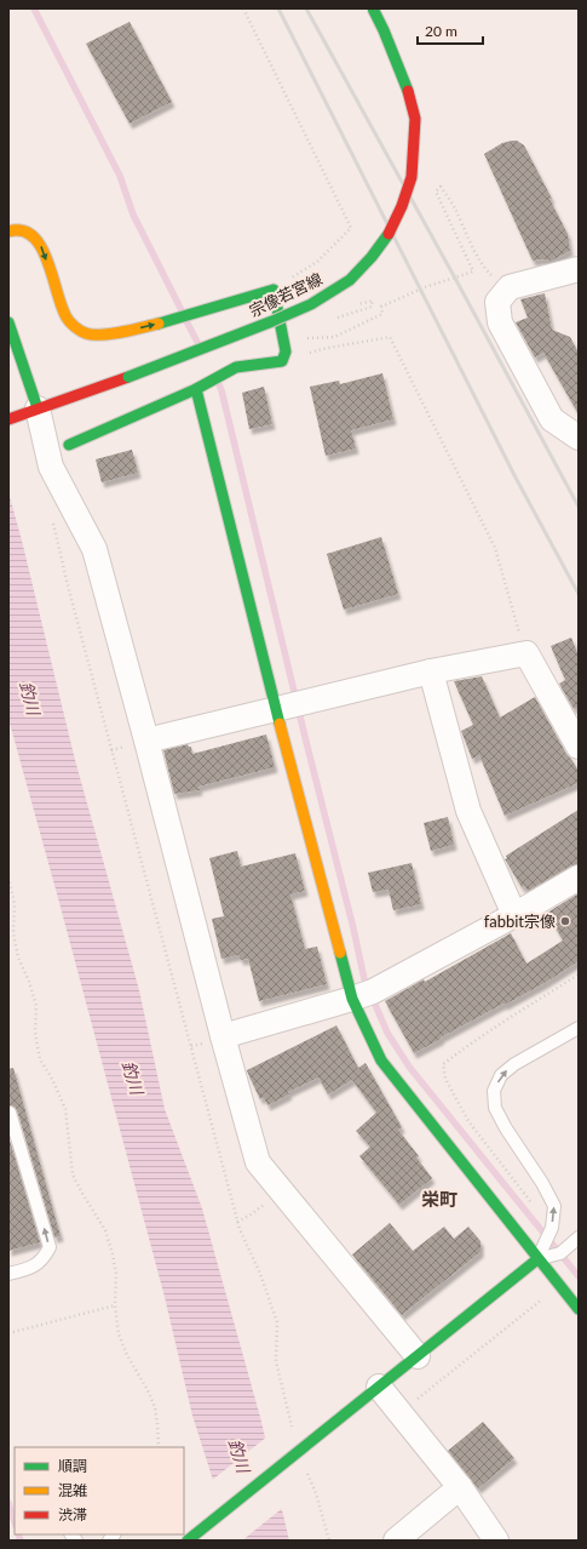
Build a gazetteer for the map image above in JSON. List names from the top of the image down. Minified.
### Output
{"streets":{"street":["宗像若宮線"]},"districts":["栄町"],"water":["釣川"],"places":["fabbit宗像"],"legend":["順調","混雑","渋滞"],"scale_bar":"20 m"}
